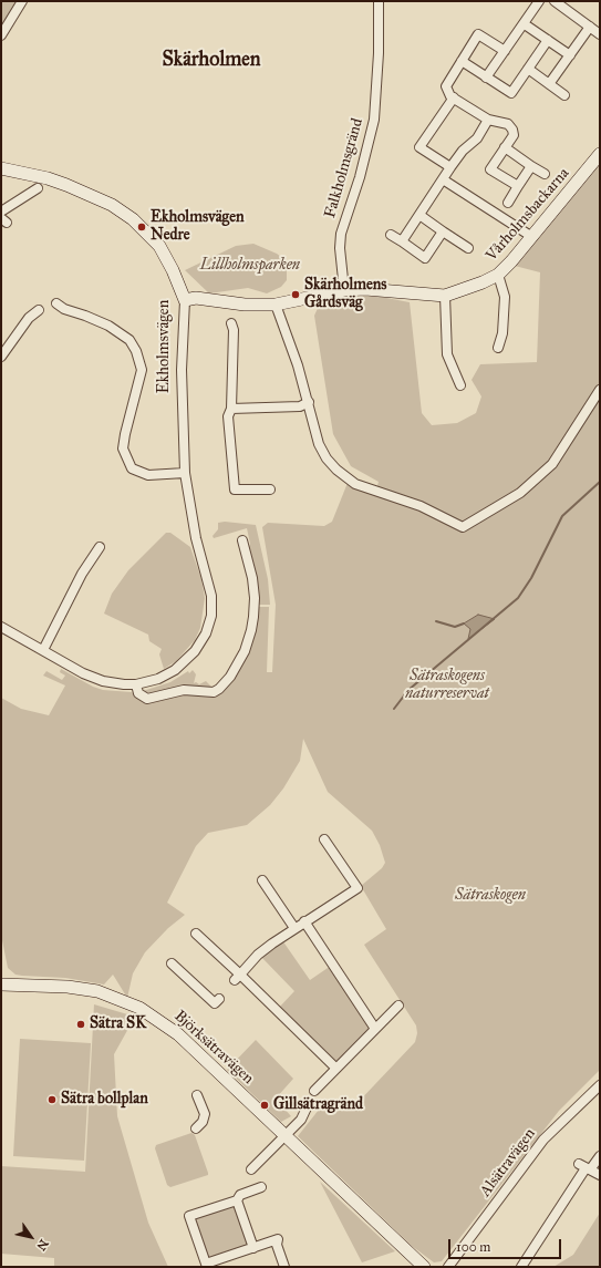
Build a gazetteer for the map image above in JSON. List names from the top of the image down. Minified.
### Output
{"streets":{"street":["Falkholmsgränd","Vårholmsbackarna","Ekholmsvägen","Björksätravägen","Alsätravägen"]},"crossings":[["Falkholmsgränd","Vårholmsbackarna"],["Vårholmsbackarna","Ekholmsvägen"]],"districts":["Skärholmen"],"parks":["Lillholmsparken","Sätraskogens naturreservat","Sätraskogen"],"places":["Ekholmsvägen Nedre","Skärholmens Gårdsväg","Sätra SK","Sätra bollplan","Gillsätragränd"],"scale_bar":"100 m","north":"bottom right"}
